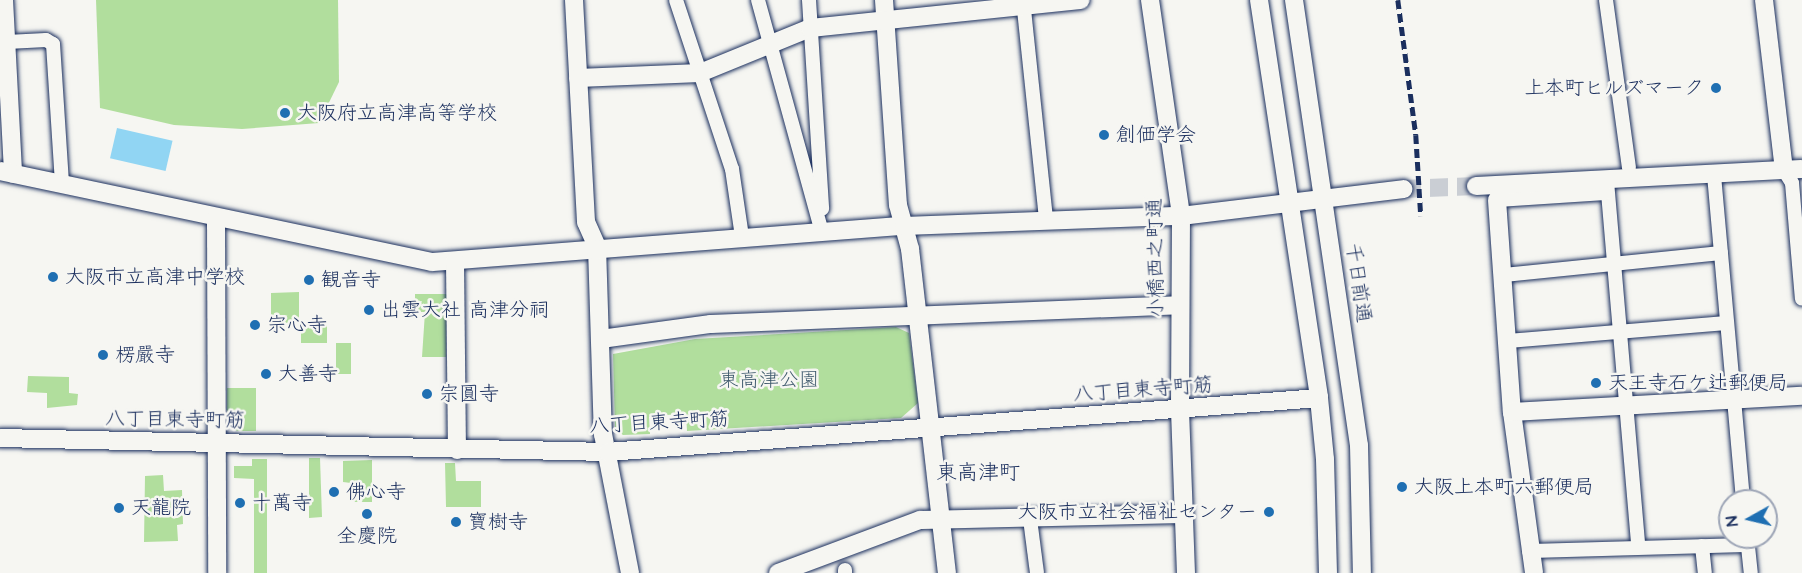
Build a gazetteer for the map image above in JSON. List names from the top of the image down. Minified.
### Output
{"streets":{"street":["小橋西之町通","千日前通","八丁目東寺町筋"]},"crossings":[["小橋西之町通","八丁目東寺町筋"]],"districts":["東高津町"],"parks":["東高津公園"],"places":["上本町ヒルズマーク","大阪府立高津高等学校","創価学会","大阪市立高津中学校","観音寺","出雲大社 高津分祠","宗心寺","楞嚴寺","大善寺","天王寺石ケ辻郵便局","宗圓寺","大阪上本町六郵便局","佛心寺","十萬寺","天龍院","大阪市立社会福祉センター","全慶院","寶樹寺"],"north":"left"}
